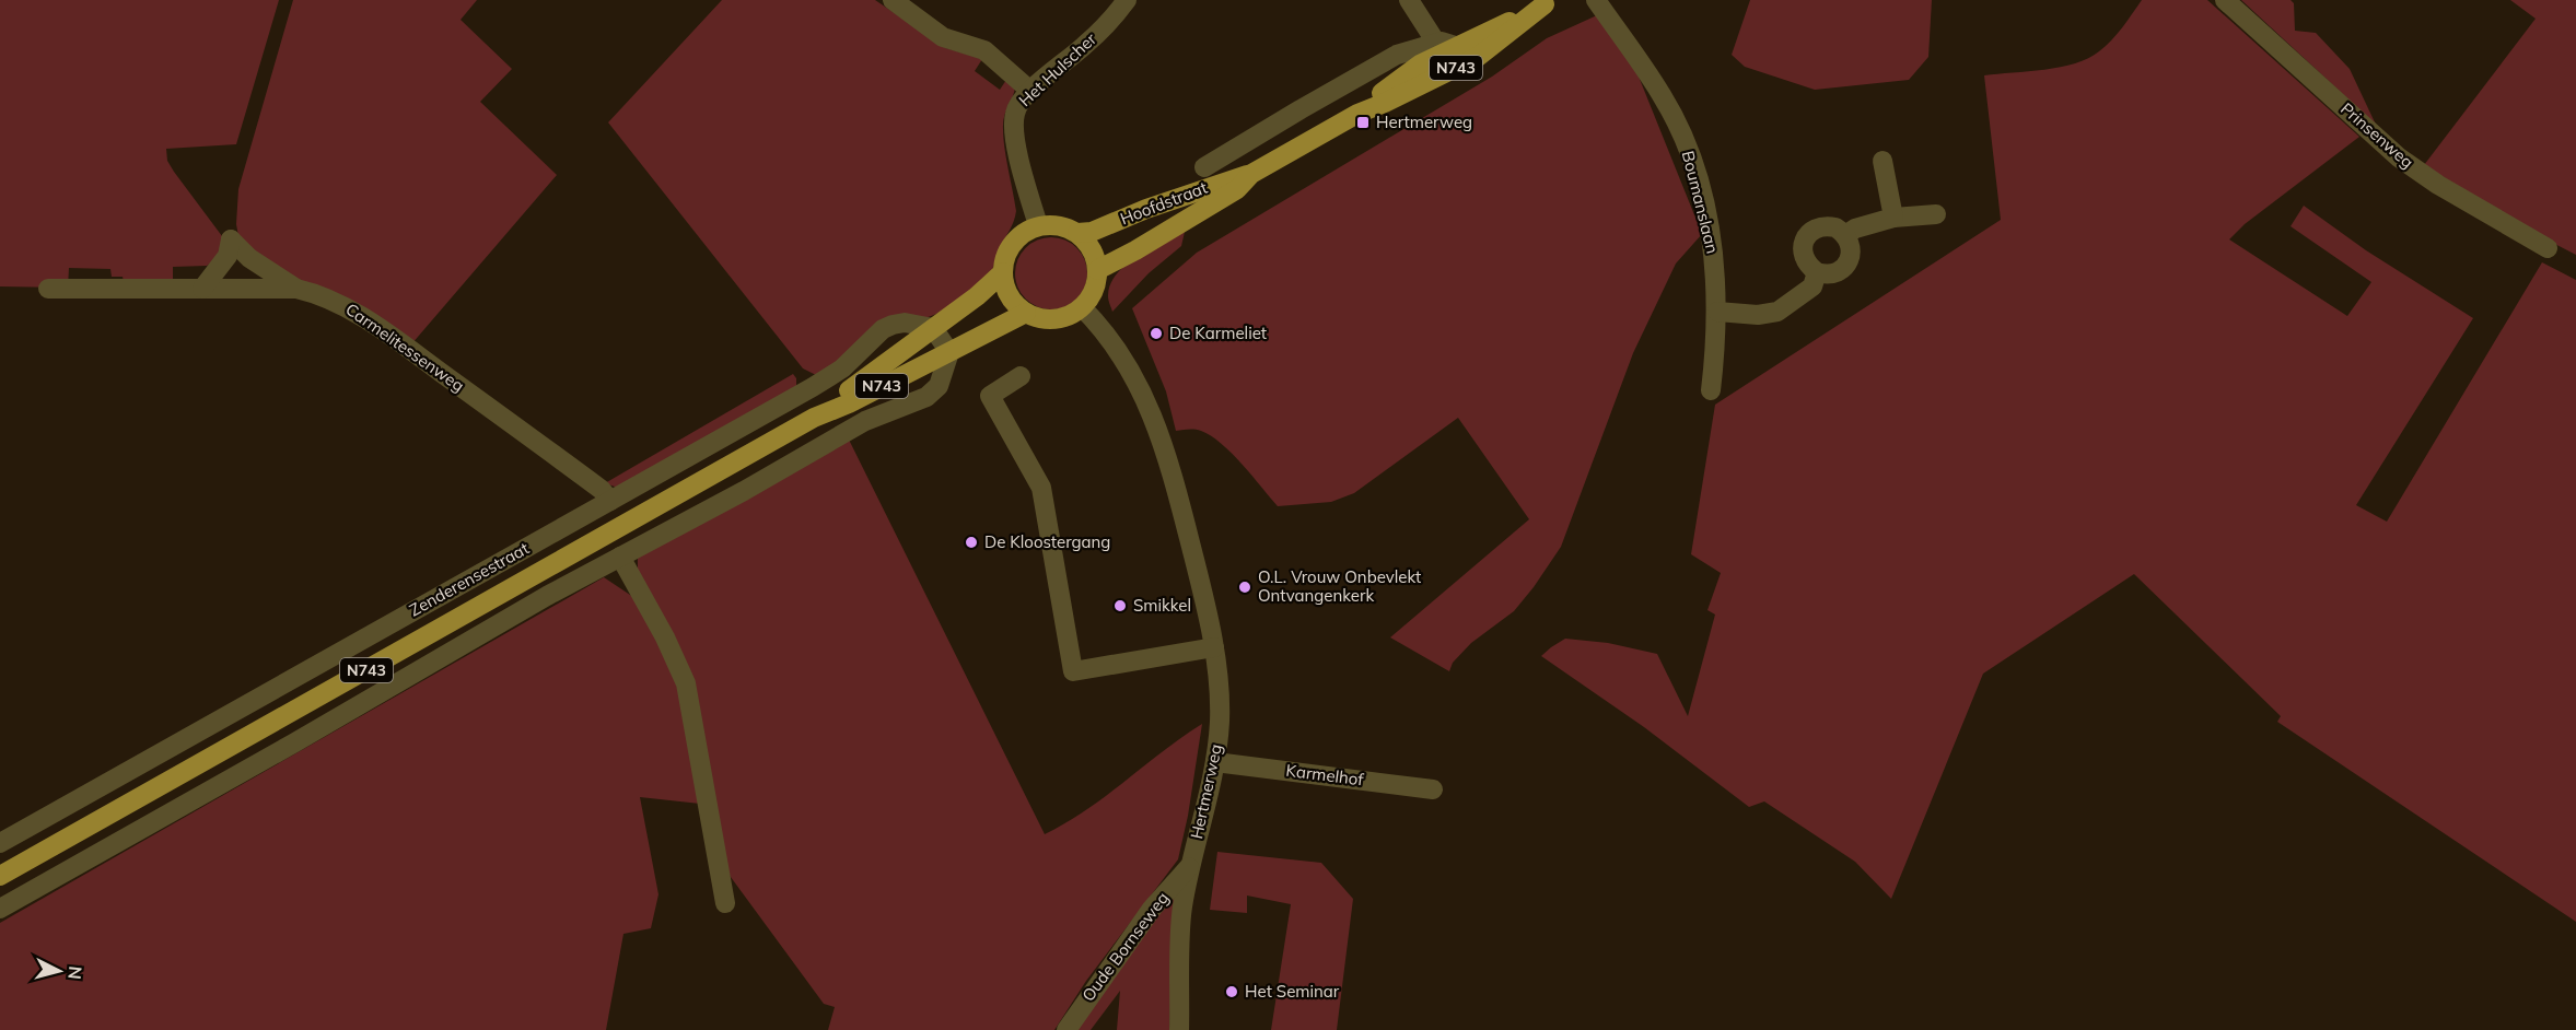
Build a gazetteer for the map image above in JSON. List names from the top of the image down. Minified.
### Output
{"streets":{"main road":["N743","Hoofdstraat","Zenderensestraat"],"street":["Het Hulscher","Prinsenweg","Boumanslaan","Carmelitessenweg","Karmelhof","Hertmerweg","Oude Bornseweg"]},"crossings":[["N743","Het Hulscher"],["N743","Hoofdstraat"],["N743","Zenderensestraat"],["N743","Hertmerweg"],["Het Hulscher","Hoofdstraat"],["Het Hulscher","Zenderensestraat"],["Het Hulscher","Hertmerweg"],["Hoofdstraat","Zenderensestraat"],["Hoofdstraat","Hertmerweg"],["Carmelitessenweg","Zenderensestraat"],["Zenderensestraat","Hertmerweg"],["Karmelhof","Hertmerweg"],["Hertmerweg","Oude Bornseweg"]],"places":{"transit":["Hertmerweg"],"other":["De Karmeliet","De Kloostergang","O.L. Vrouw Onbevlekt Ontvangenkerk","Smikkel","Het Seminar"]},"north":"right"}
